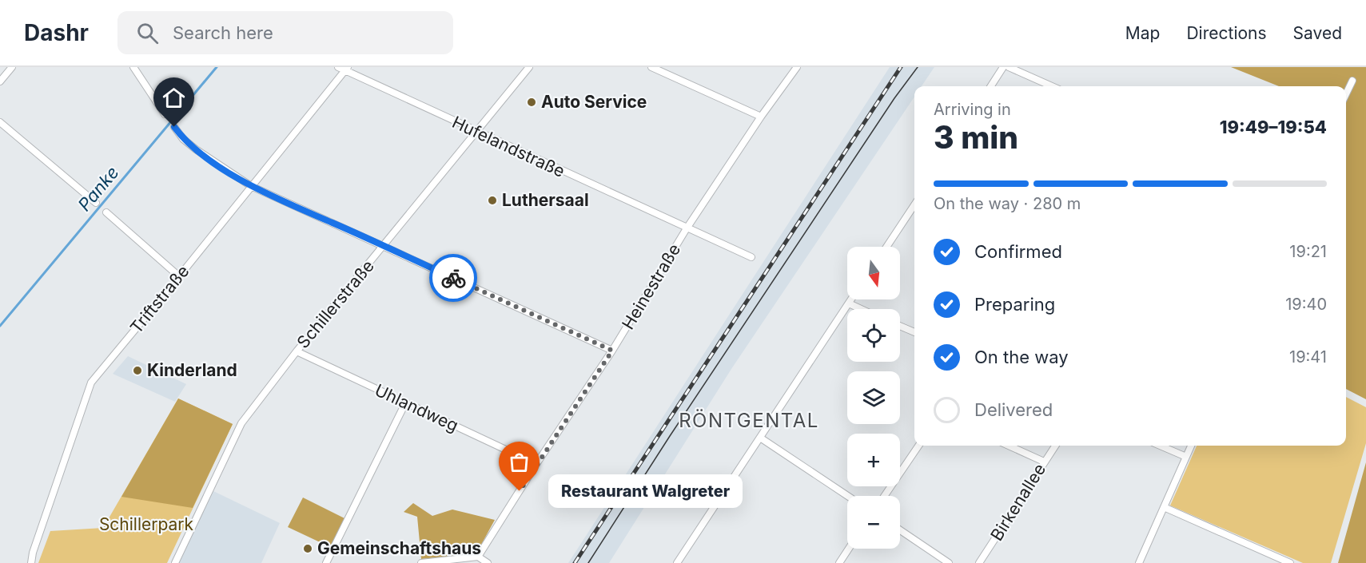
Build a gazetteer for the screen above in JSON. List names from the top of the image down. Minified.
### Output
{"streets":{"street":["Hufelandstraße","Heinestraße","Triftstraße","Schillerstraße","Uhlandweg","Birkenallee"]},"crossings":[["Hufelandstraße","Heinestraße"],["Hufelandstraße","Triftstraße"],["Hufelandstraße","Schillerstraße"],["Heinestraße","Uhlandweg"],["Schillerstraße","Uhlandweg"]],"districts":["RÖNTGENTAL"],"water":["Panke"],"parks":["Schillerpark"],"places":["Auto Service","Luthersaal","Kinderland","Restaurant Walgreter","Gemeinschaftshaus"],"north":"bottom","page":{"header":"Dashr","search":"Search here","nav":["Map","Directions","Saved"],"heading":["3 min","Arriving in","19:49–19:54"],"bar":"On the way · 280 m","list":[["Confirmed","19:21"],["Preparing","19:40"],["On the way","19:41"],"Delivered"],"map_buttons":["+","−"],"bubble":"Restaurant Walgreter"}}
